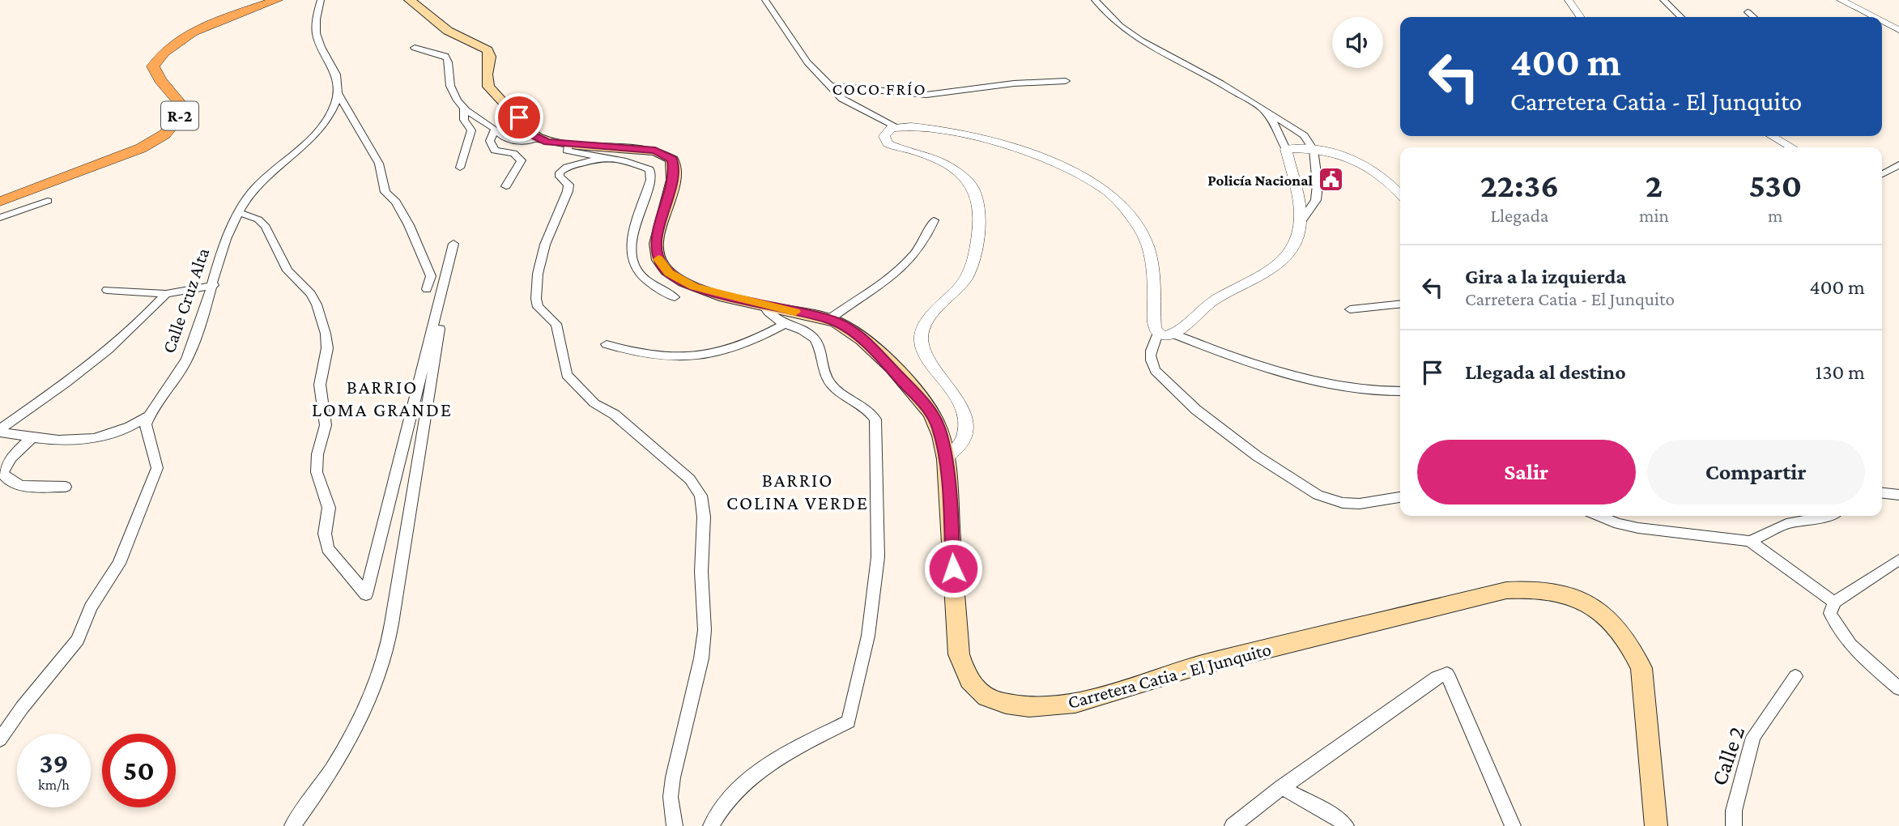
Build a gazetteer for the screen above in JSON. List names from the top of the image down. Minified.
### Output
{"streets":{"main road":["R-2","Carretera Catia - El Junquito"],"street":["Calle Cruz Alta","Calle 2"]},"districts":["COCO FRÍO","BARRIO LOMA GRANDE","BARRIO COLINA VERDE"],"places":{"public building":["Policía Nacional"]},"page":{"turn":["400 m","Carretera Catia - El Junquito"],"eta":["22:36","Llegada","2","min","530","m"],"list":[{"name":"Gira a la izquierda","note":"Carretera Catia - El Junquito","value":"400 m"},{"name":"Llegada al destino","value":"130 m"}],"buttons":["Salir","Compartir"],"speed":"39 km/h","limit":"50"}}
